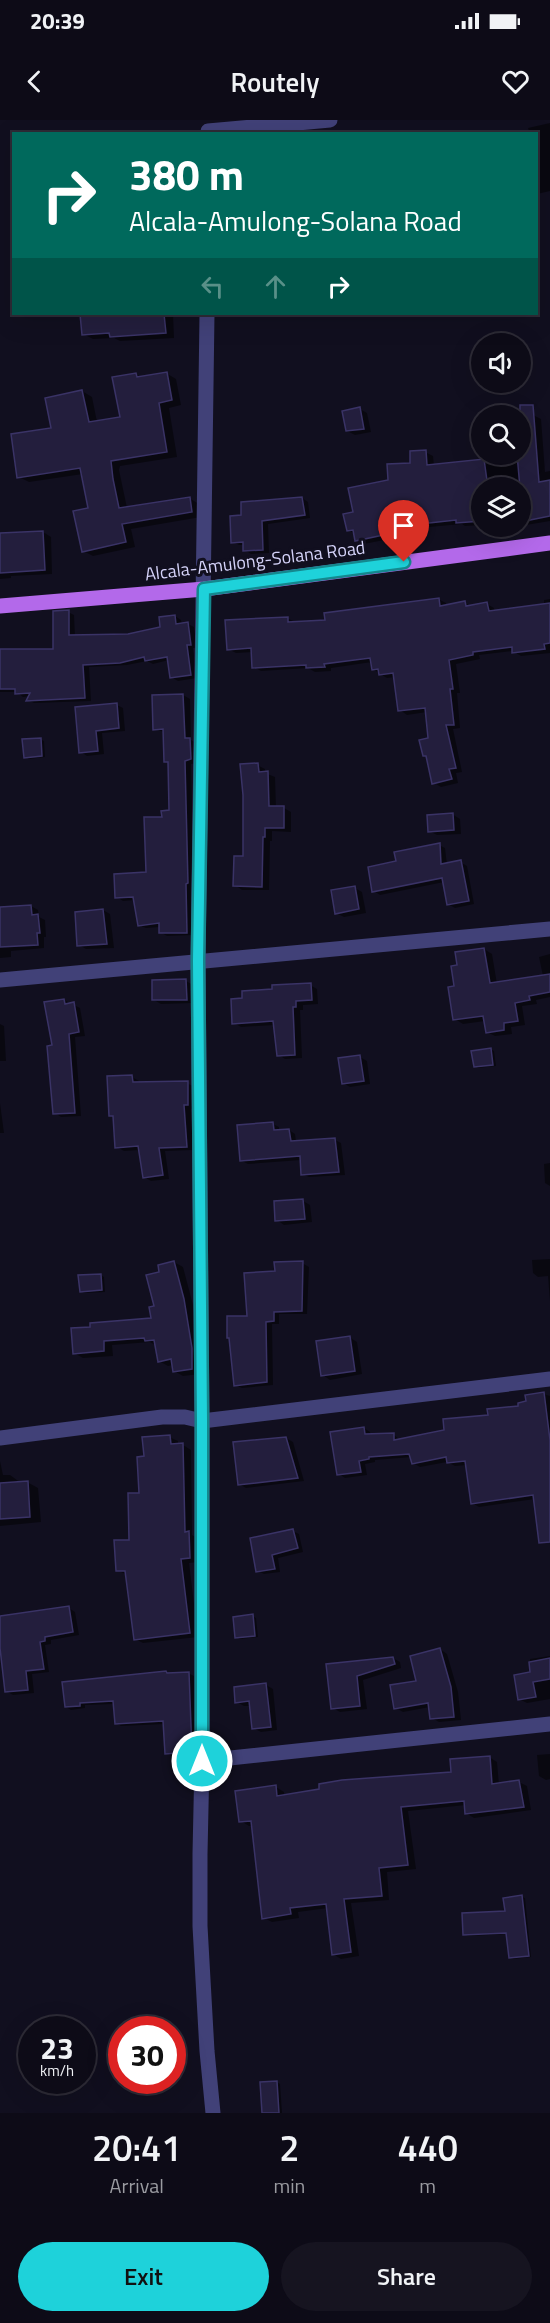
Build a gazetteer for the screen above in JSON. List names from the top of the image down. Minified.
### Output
{"streets":{"main road":["Alcala-Amulong-Solana Road"]},"page":{"status":"20:39","header":"Routely","turn":["380 m","Alcala-Amulong-Solana Road"],"speed":"23 km/h","limit":"30","eta":["20:41","Arrival","2","min","440","m"],"buttons":["Exit","Share"]}}
